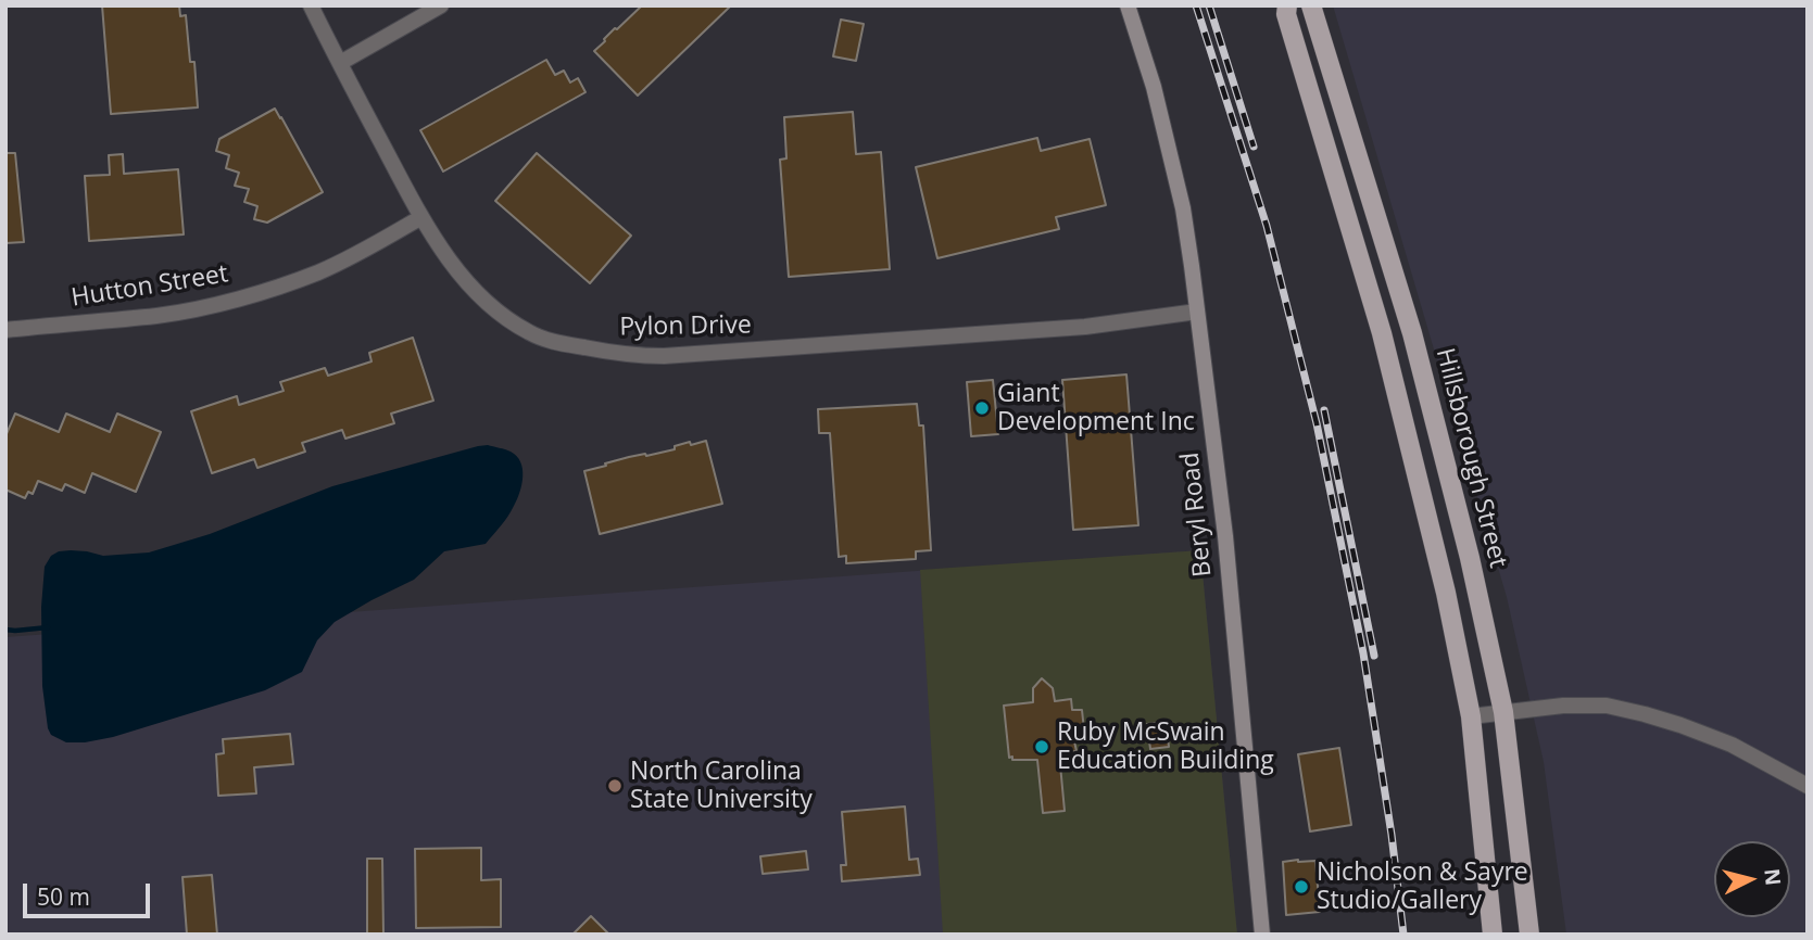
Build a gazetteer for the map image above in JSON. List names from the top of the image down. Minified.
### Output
{"streets":{"main road":["Hillsborough Street"],"street":["Hutton Street","Pylon Drive","Beryl Road"]},"crossings":[["Hutton Street","Pylon Drive"],["Pylon Drive","Beryl Road"]],"places":["Giant Development Inc","Ruby McSwain Education Building","North Carolina State University","Nicholson & Sayre Studio/Gallery"],"scale_bar":"50 m","north":"right"}
